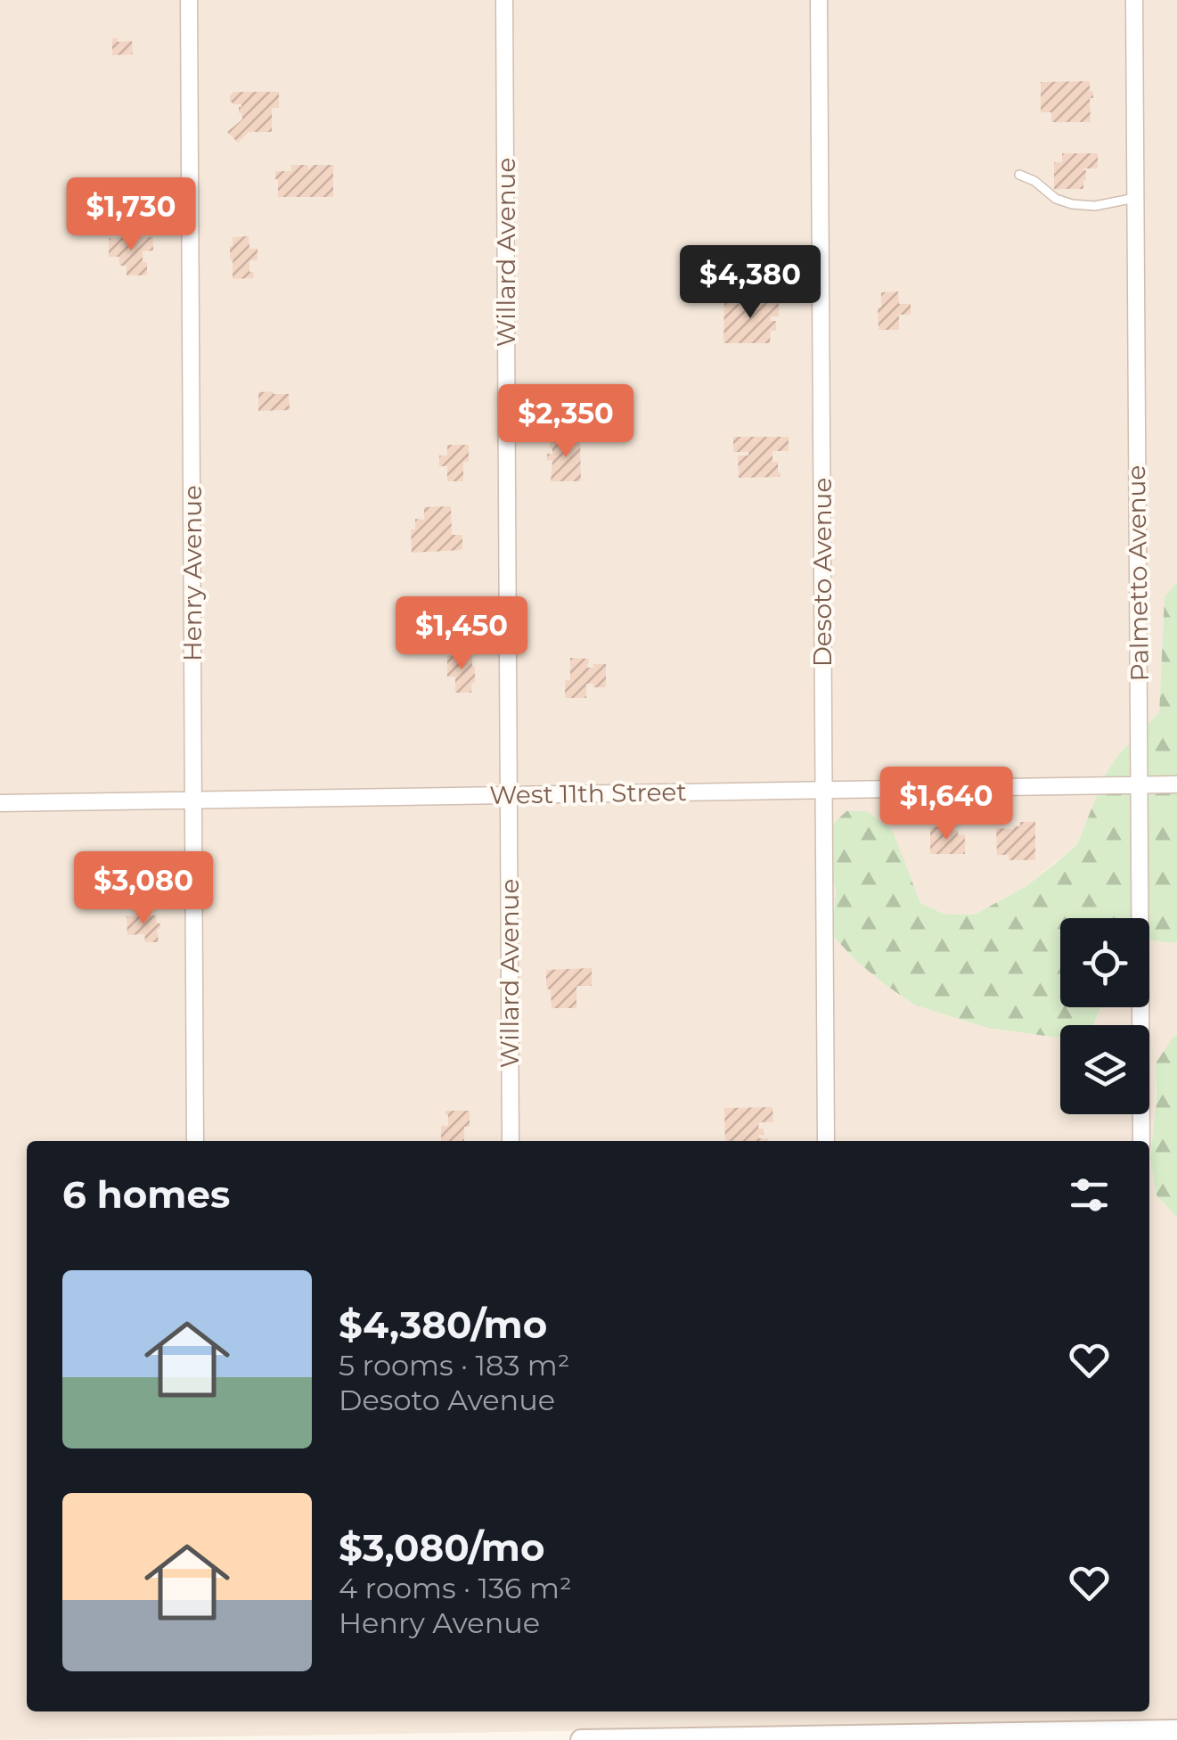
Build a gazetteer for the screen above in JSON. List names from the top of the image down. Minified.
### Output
{"streets":{"street":["Willard Avenue","Desoto Avenue","Henry Avenue","Palmetto Avenue","West 11th Street"]},"crossings":[["Willard Avenue","West 11th Street"],["Desoto Avenue","West 11th Street"],["Henry Avenue","West 11th Street"],["Palmetto Avenue","West 11th Street"]],"page":{"price":["$1,730","$4,380","$2,350","$1,450","$1,640","$3,080"],"heading":"6 homes","list":[{"name":"$4,380/mo","note":"5 rooms · 183 m² · Desoto Avenue"},{"name":"$3,080/mo","note":"4 rooms · 136 m² · Henry Avenue"}]}}
